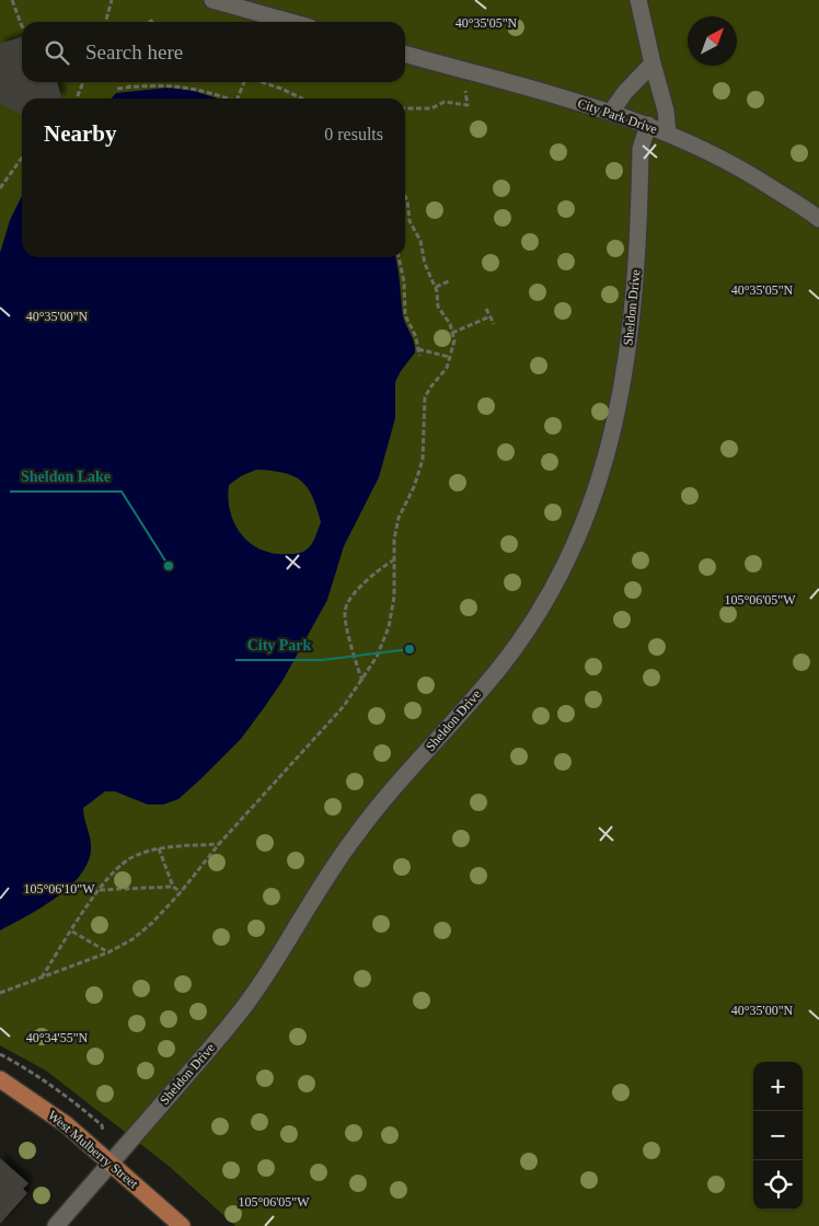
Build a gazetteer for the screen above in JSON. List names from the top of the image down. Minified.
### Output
{"streets":{"main road":["West Mulberry Street"],"street":["City Park Drive","Sheldon Drive"]},"crossings":[["City Park Drive","Sheldon Drive"],["Sheldon Drive","West Mulberry Street"]],"places":["Sheldon Lake","City Park"],"north":"top right","page":{"search":"Search here","heading":["Nearby","0 results"],"map_buttons":["+","−"]},"coordinates":["40°35'05\"N","40°35'00\"N","105°06'05\"W","105°06'10\"W","40°34'55\"N"]}
